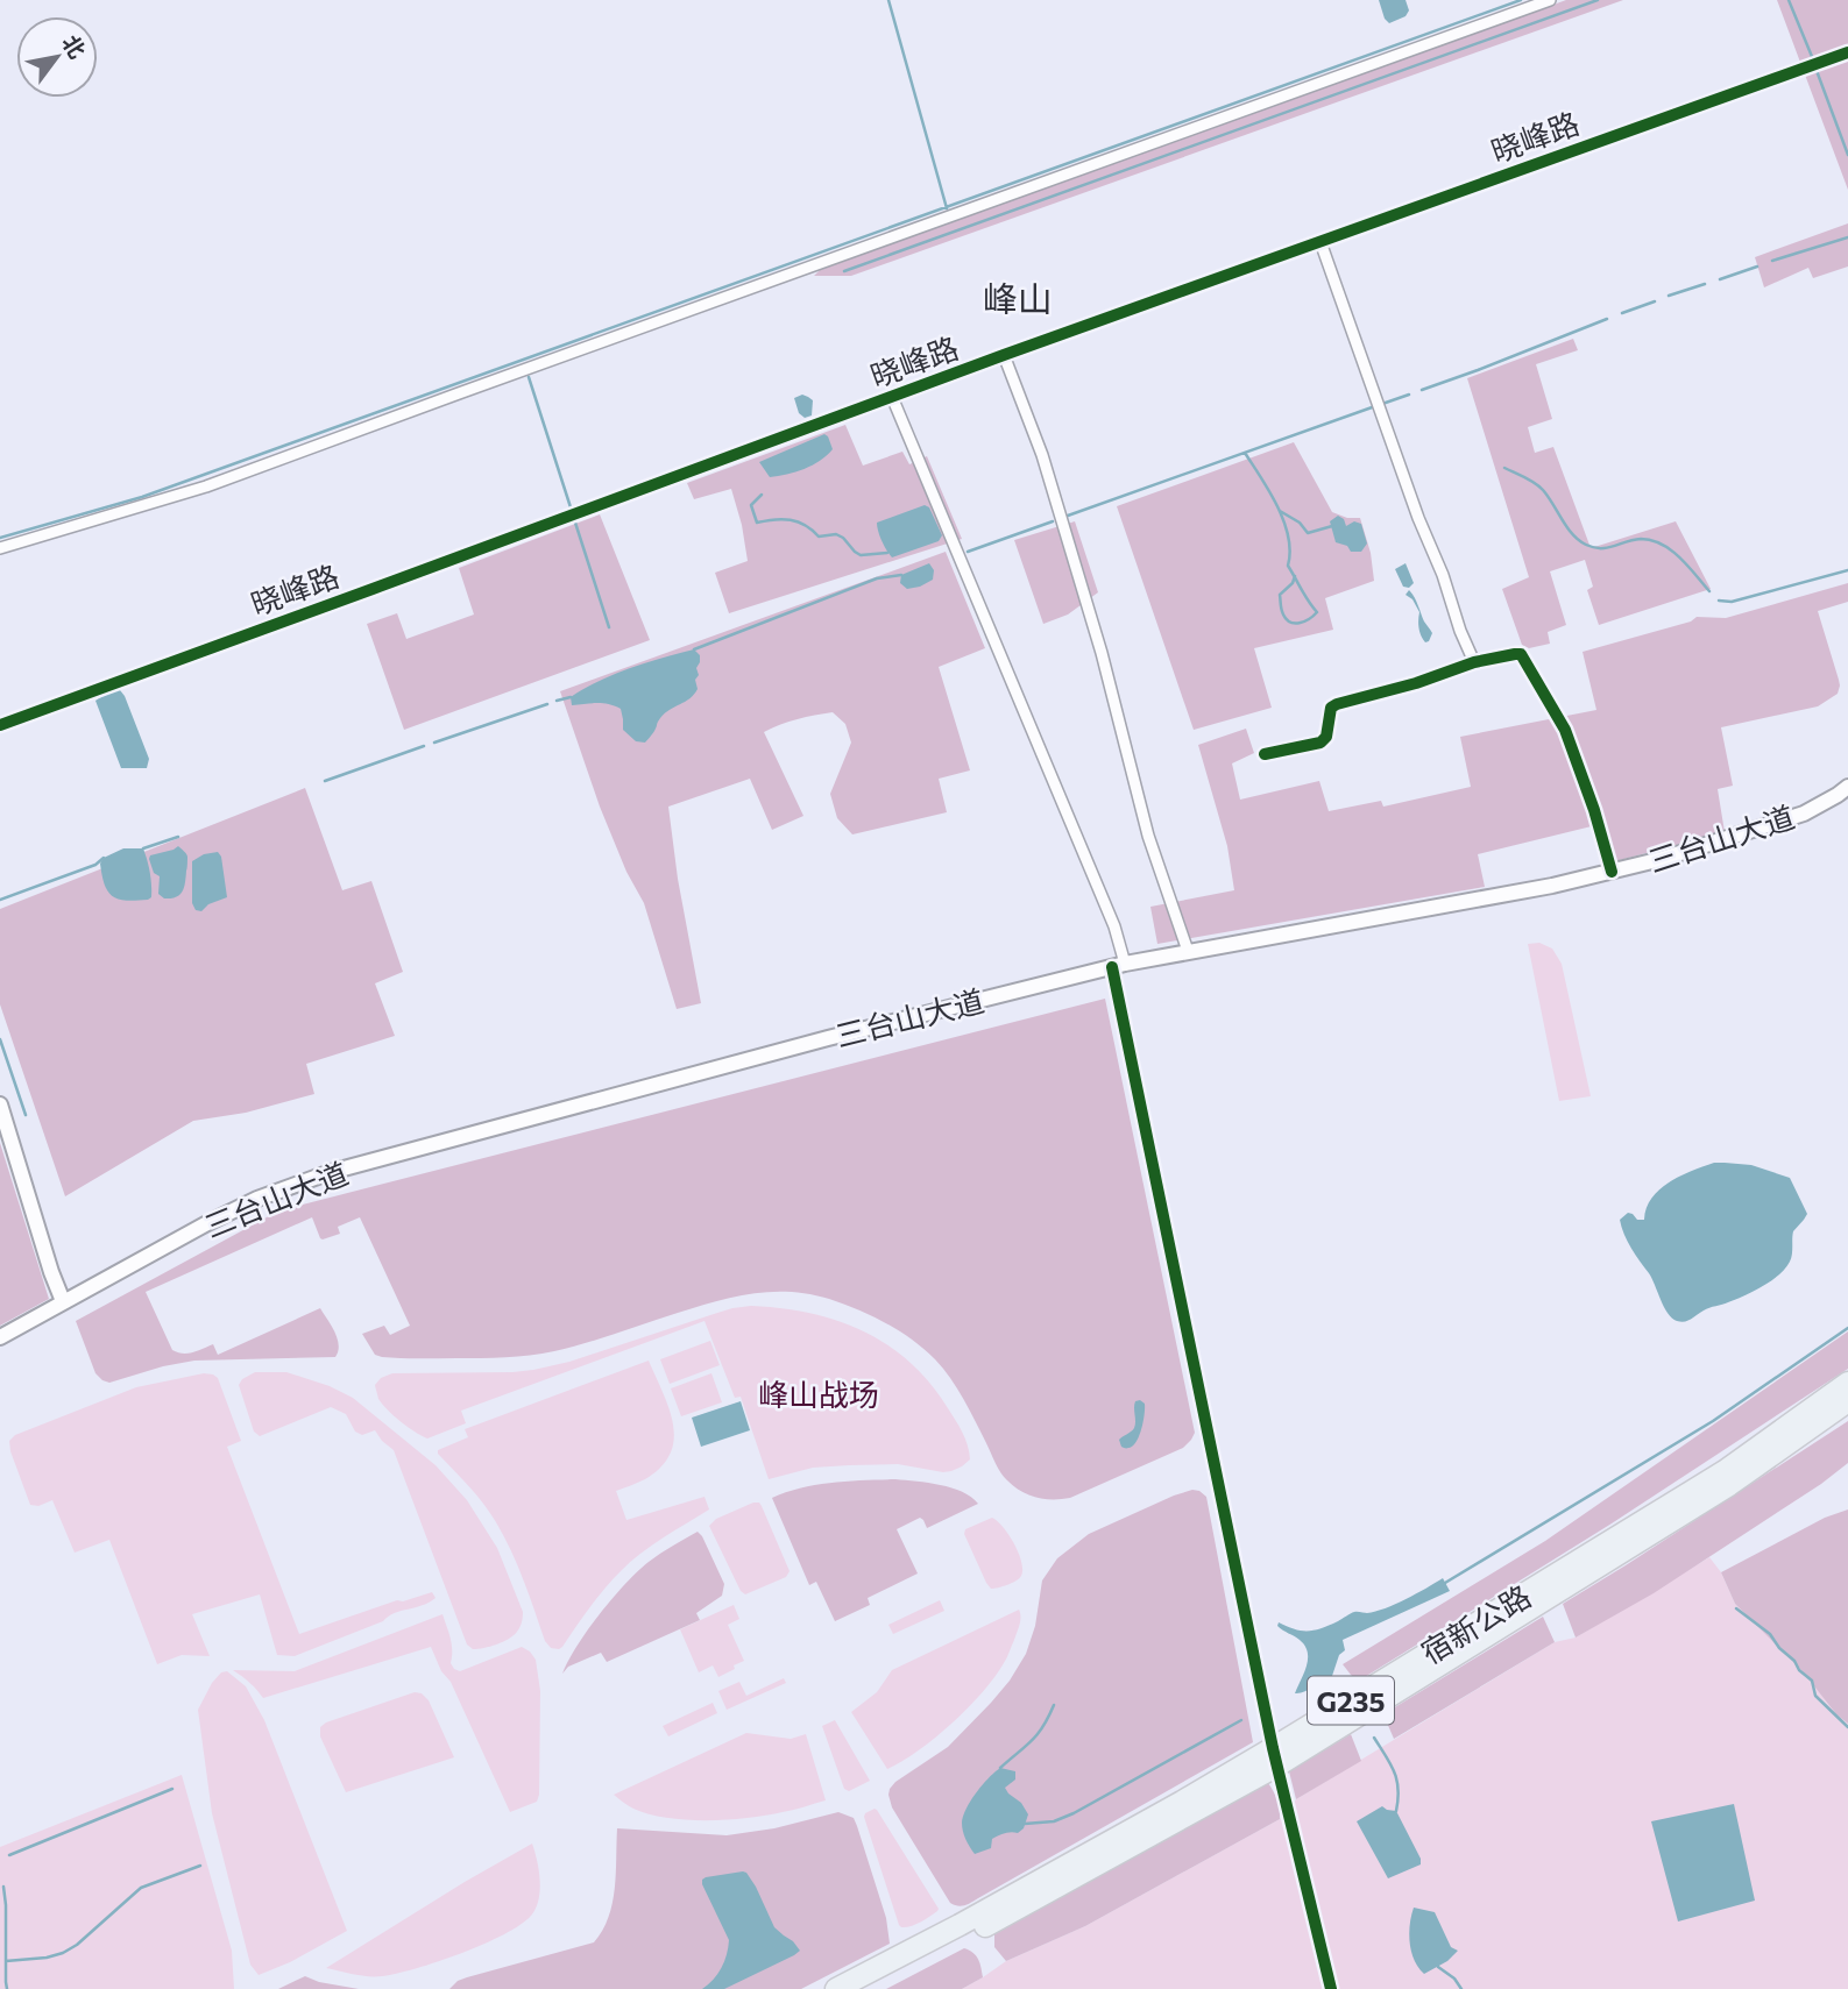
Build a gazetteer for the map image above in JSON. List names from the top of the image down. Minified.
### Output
{"streets":{"highway":["宿新公路","G235"],"main road":["三台山大道"],"street":["晓峰路"]},"districts":["峰山"],"parks":["峰山战场"],"north":"top right"}
